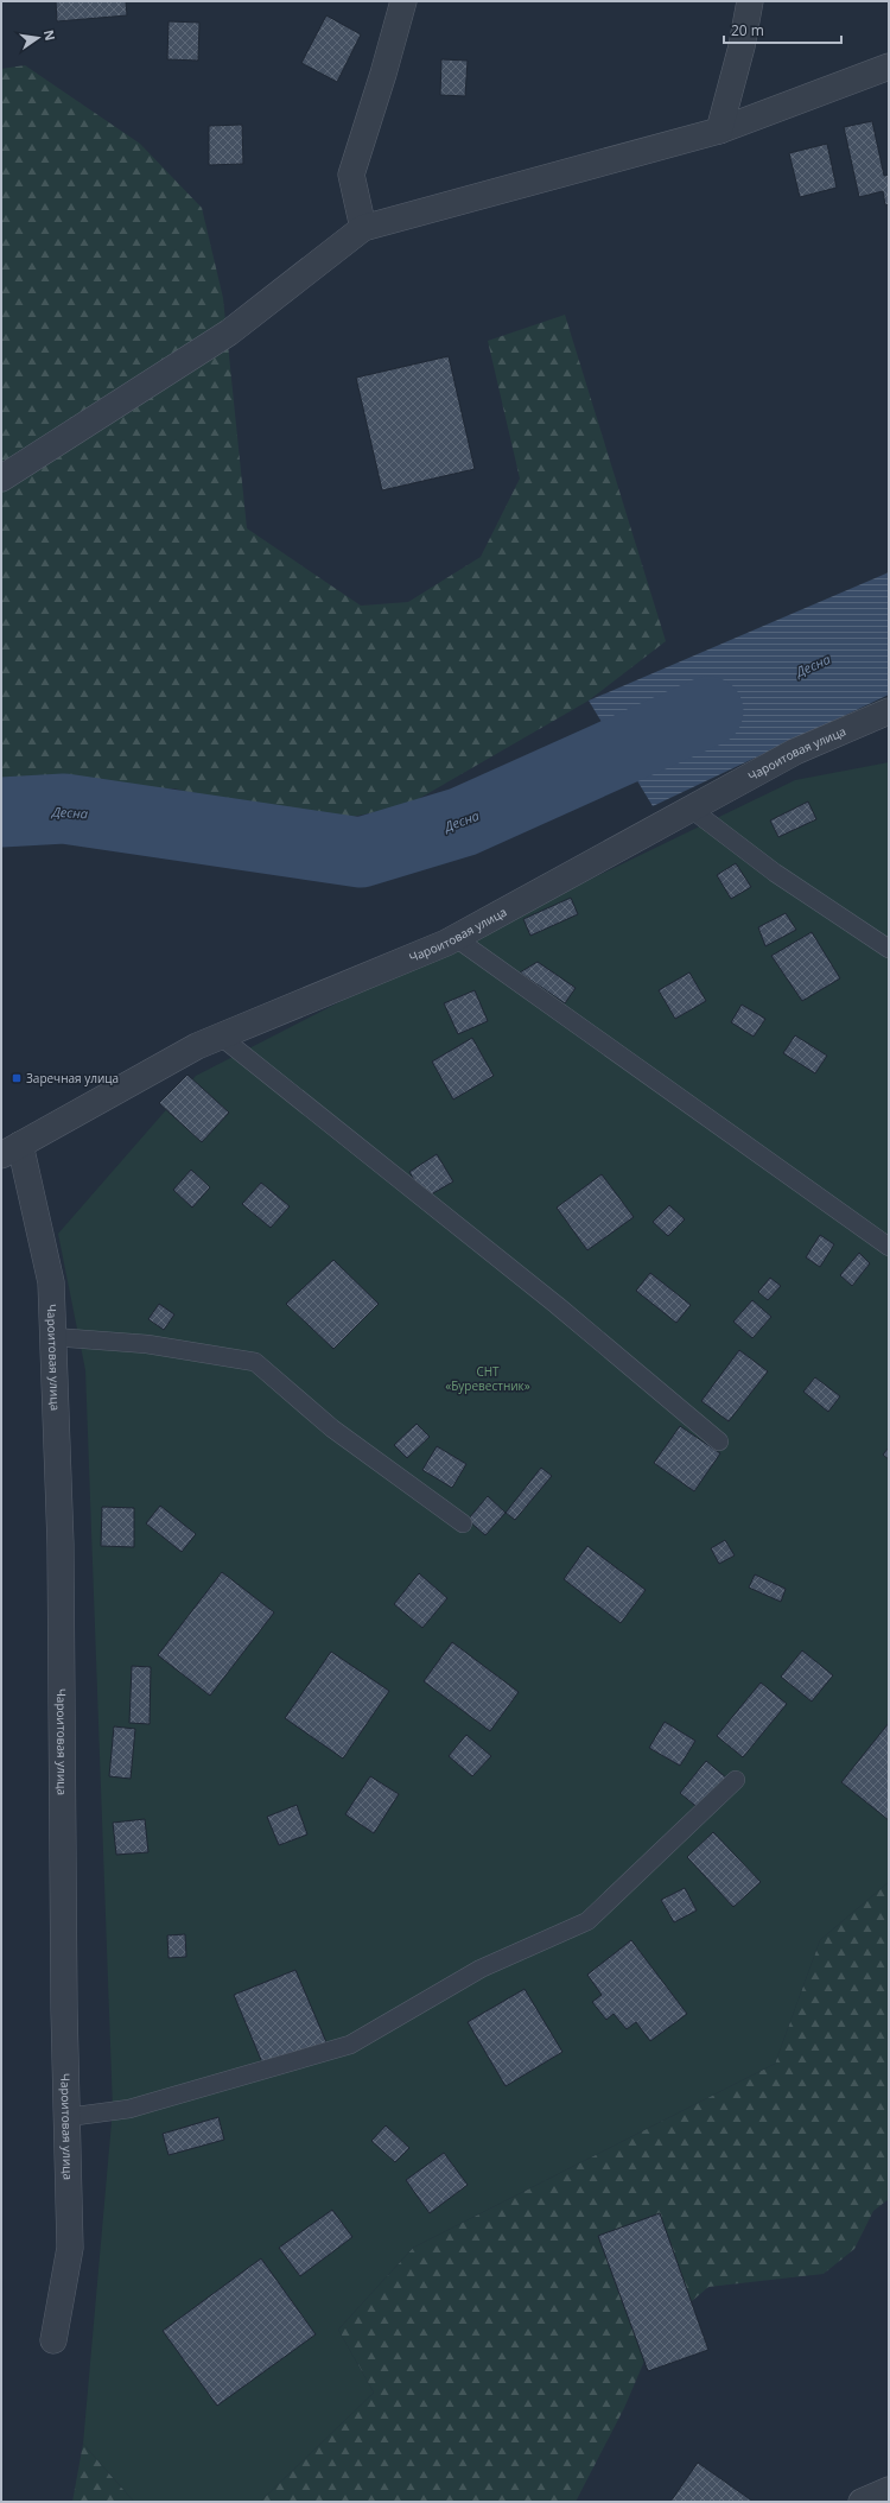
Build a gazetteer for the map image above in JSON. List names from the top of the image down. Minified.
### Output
{"streets":{"street":["Чароитовая улица"]},"water":["Десна"],"parks":["СНТ «Буревестник»"],"places":{"transit":["Заречная улица"]},"scale_bar":"20 m","north":"right"}
